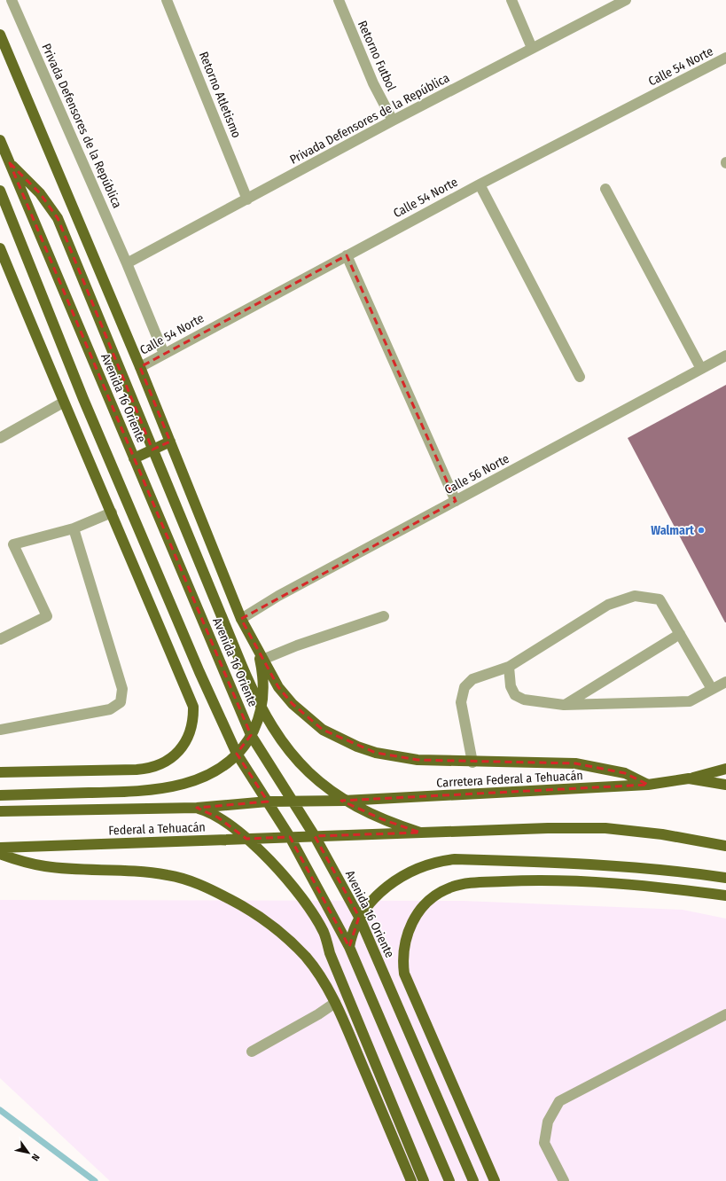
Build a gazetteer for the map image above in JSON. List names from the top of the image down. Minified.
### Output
{"streets":{"main road":["Avenida 16 Oriente","Carretera Federal a Tehuacán","Federal a Tehuacán"],"street":["Retorno Futbol","Calle 54 Norte","Retorno Atletismo","Privada Defensores de la República","Calle 56 Norte"]},"crossings":[["Retorno Futbol","Privada Defensores de la República"],["Calle 54 Norte","Privada Defensores de la República"],["Retorno Atletismo","Privada Defensores de la República"],["Avenida 16 Oriente","Carretera Federal a Tehuacán"],["Avenida 16 Oriente","Federal a Tehuacán"],["Carretera Federal a Tehuacán","Federal a Tehuacán"]],"places":["Walmart"],"north":"bottom right"}
